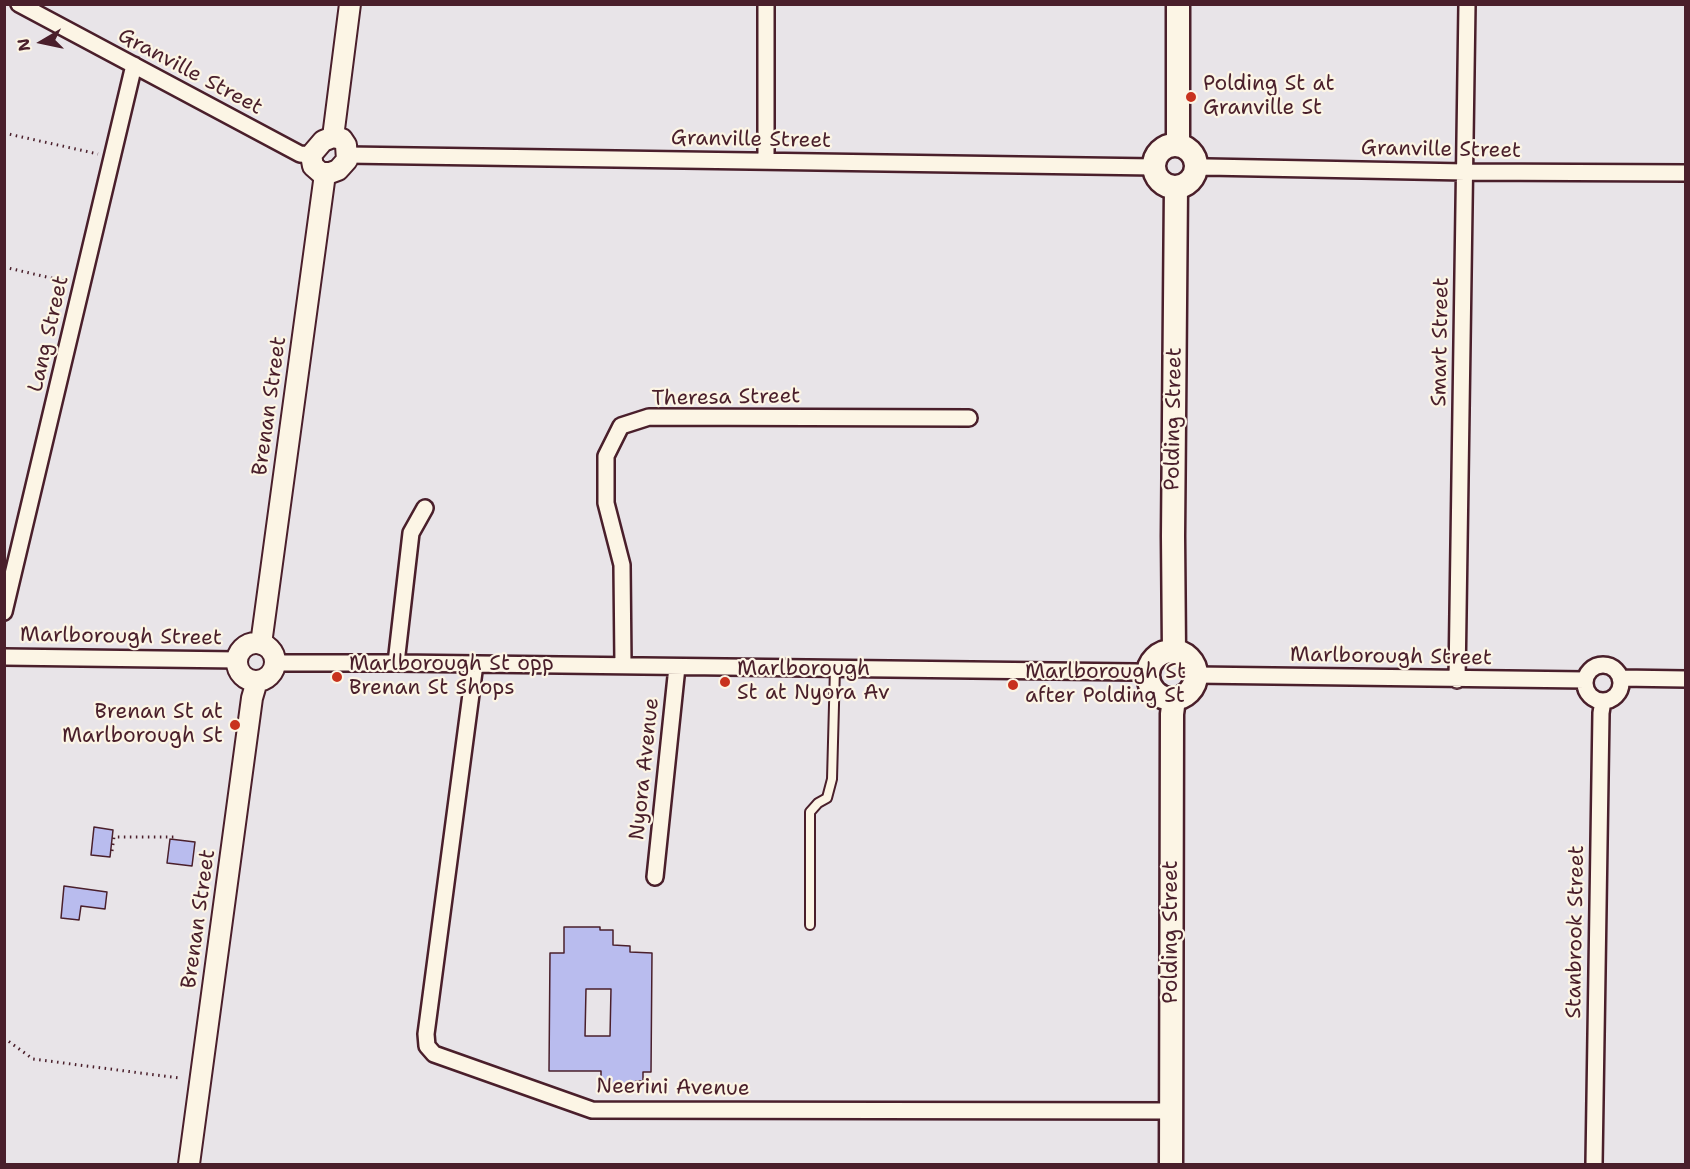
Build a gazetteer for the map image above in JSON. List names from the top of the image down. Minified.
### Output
{"streets":{"main road":["Polding Street"],"street":["Granville Street","Lang Street","Smart Street","Theresa Street","Brenan Street","Marlborough Street","Nyora Avenue","Stanbrook Street","Neerini Avenue"]},"crossings":[["Granville Street","Lang Street"],["Granville Street","Smart Street"],["Granville Street","Brenan Street"],["Granville Street","Polding Street"],["Smart Street","Marlborough Street"],["Brenan Street","Marlborough Street"],["Polding Street","Marlborough Street"],["Polding Street","Neerini Avenue"],["Marlborough Street","Stanbrook Street"]],"places":["Polding St at Granville St","Marlborough St opp Brenan St Shops","Marlborough St at Nyora Av","Marlborough St after Polding St","Brenan St at Marlborough St"],"north":"left"}
